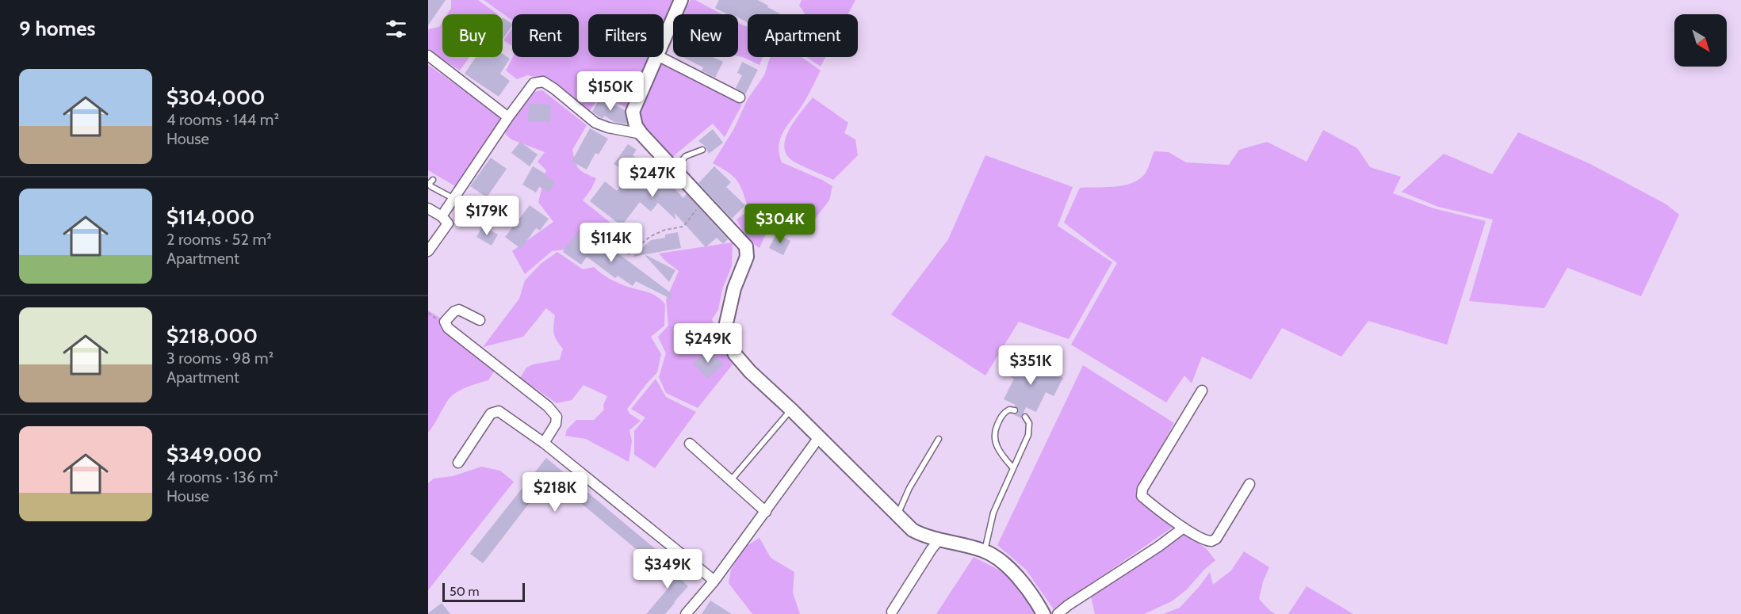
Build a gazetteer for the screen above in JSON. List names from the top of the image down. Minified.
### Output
{"scale_bar":"50 m","north":"bottom right","page":{"heading":"9 homes","chip":["Buy","Rent","Filters","New","Apartment"],"list":[{"name":"$304,000","note":"4 rooms · 144 m² · House"},{"name":"$114,000","note":"2 rooms · 52 m² · Apartment"},{"name":"$218,000","note":"3 rooms · 98 m² · Apartment"},{"name":"$349,000","note":"4 rooms · 136 m² · House"}],"price":["$150K","$247K","$179K","$304K","$114K","$249K","$351K","$218K","$349K"],"scale":"50 m"}}
